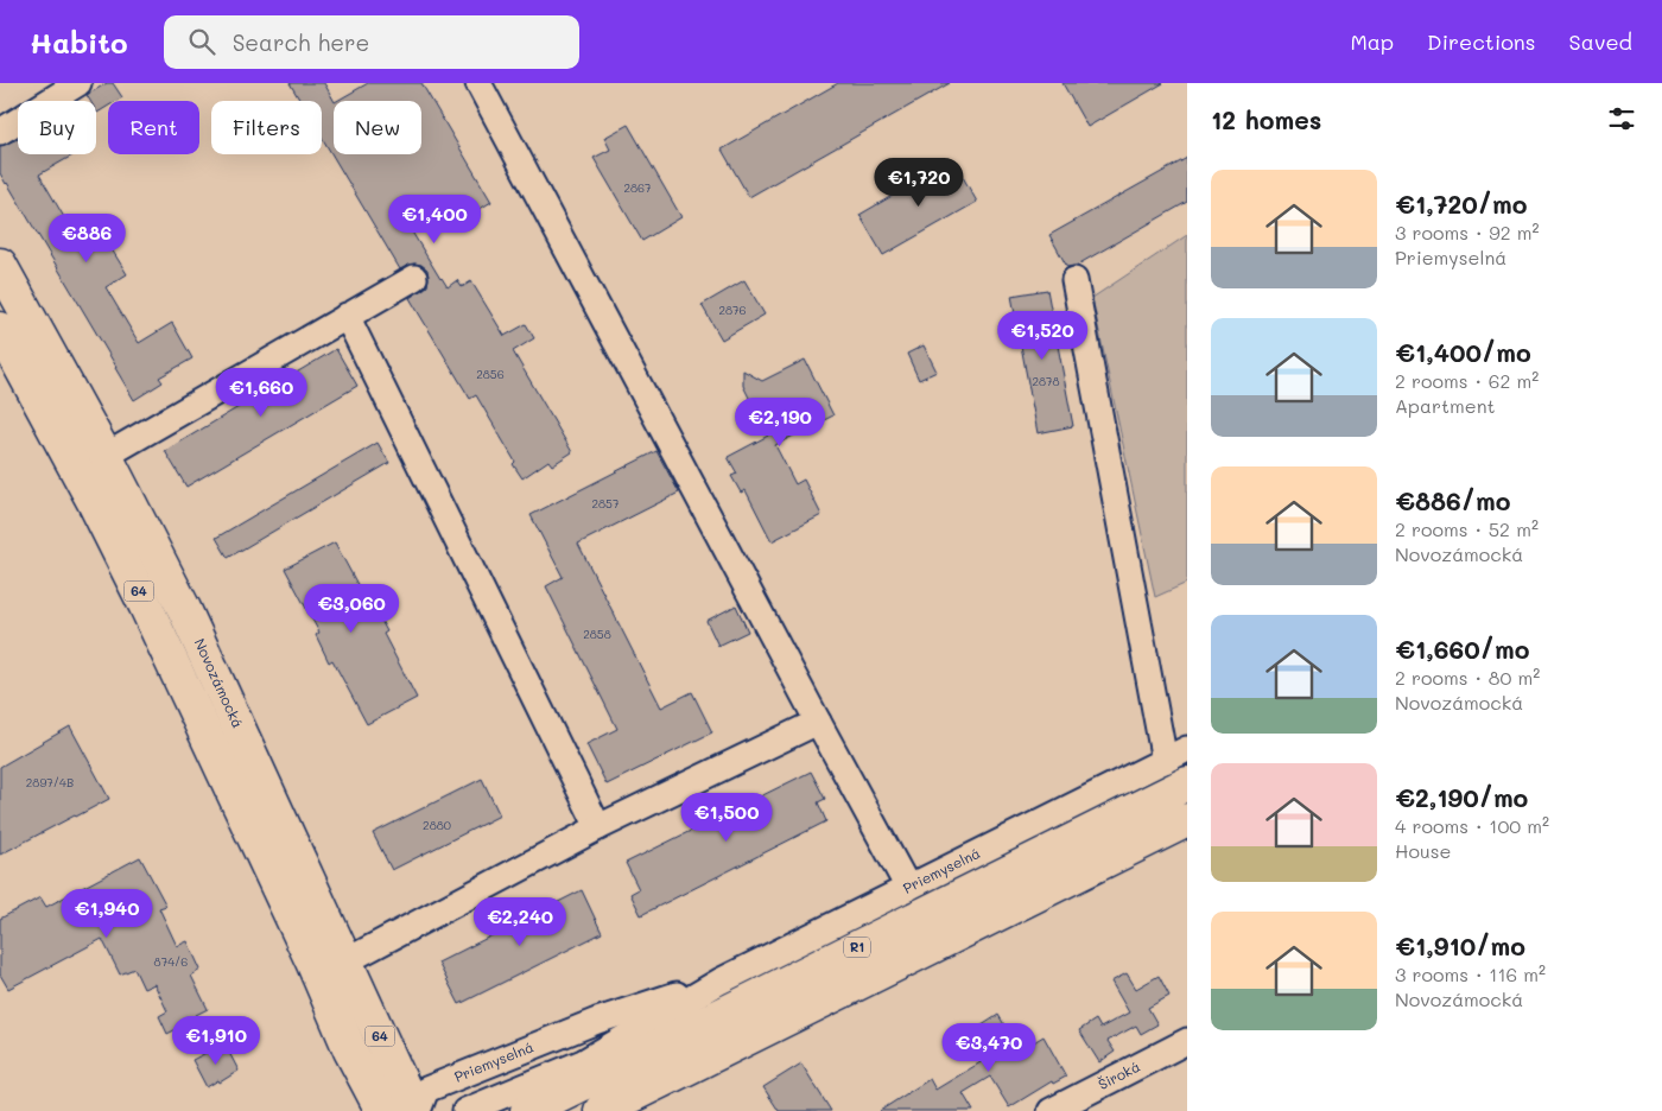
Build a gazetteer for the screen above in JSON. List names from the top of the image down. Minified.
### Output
{"streets":{"main road":["64","Novozámocká","R1"],"street":["Priemyselná","Široká"]},"crossings":[["Novozámocká","Priemyselná"]],"house_numbers":["2867","2876","2856","2878","2857","2858","2897/4B","2880","874/6"],"page":{"header":"Habito","search":"Search here","nav":["Map","Directions","Saved"],"heading":"12 homes","chip":["Buy","Rent","Filters","New"],"list":[{"name":"€1,720/mo","note":"3 rooms · 92 m² · Priemyselná"},{"name":"€1,400/mo","note":"2 rooms · 62 m² · Apartment"},{"name":"€886/mo","note":"2 rooms · 52 m² · Novozámocká"},{"name":"€1,660/mo","note":"2 rooms · 80 m² · Novozámocká"},{"name":"€2,190/mo","note":"4 rooms · 100 m² · House"},{"name":"€1,910/mo","note":"3 rooms · 116 m² · Novozámocká"}],"price":["€1,720","€1,400","€886","€1,520","€1,660","€2,190","€3,060","€1,500","€1,940","€2,240","€1,910","€3,470"]}}
